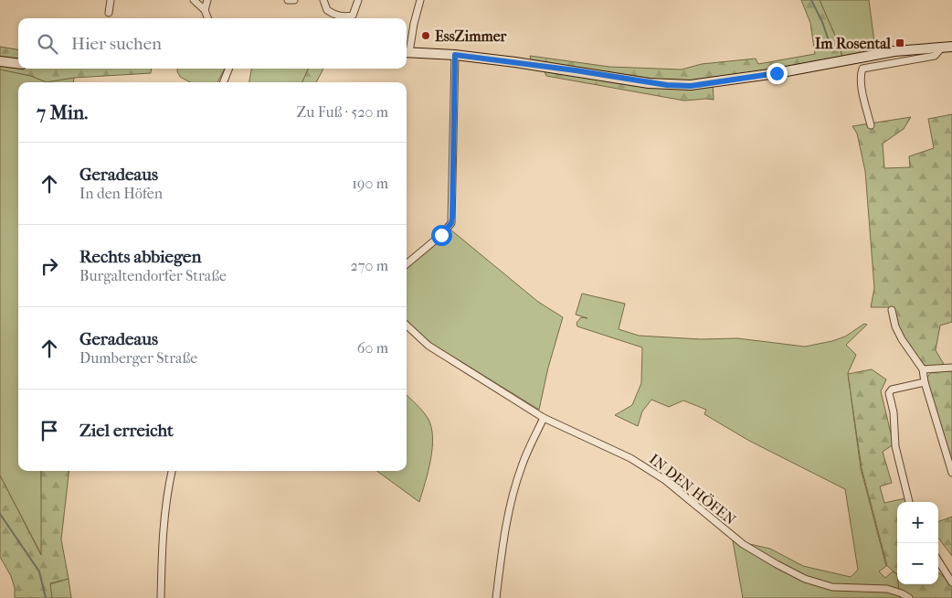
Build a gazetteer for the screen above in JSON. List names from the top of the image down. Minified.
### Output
{"streets":{"street":["IN DEN HÖFEN"]},"places":{"other":["EssZimmer"],"transit":["Im Rosental"]},"page":{"search":"Hier suchen","heading":["7 Min.","Zu Fuß · 520 m"],"list":[["Geradeaus","In den Höfen","190 m"],["Rechts abbiegen","Burgaltendorfer Straße","270 m"],["Geradeaus","Dumberger Straße","60 m"],"Ziel erreicht"],"map_buttons":["+","−"]}}
